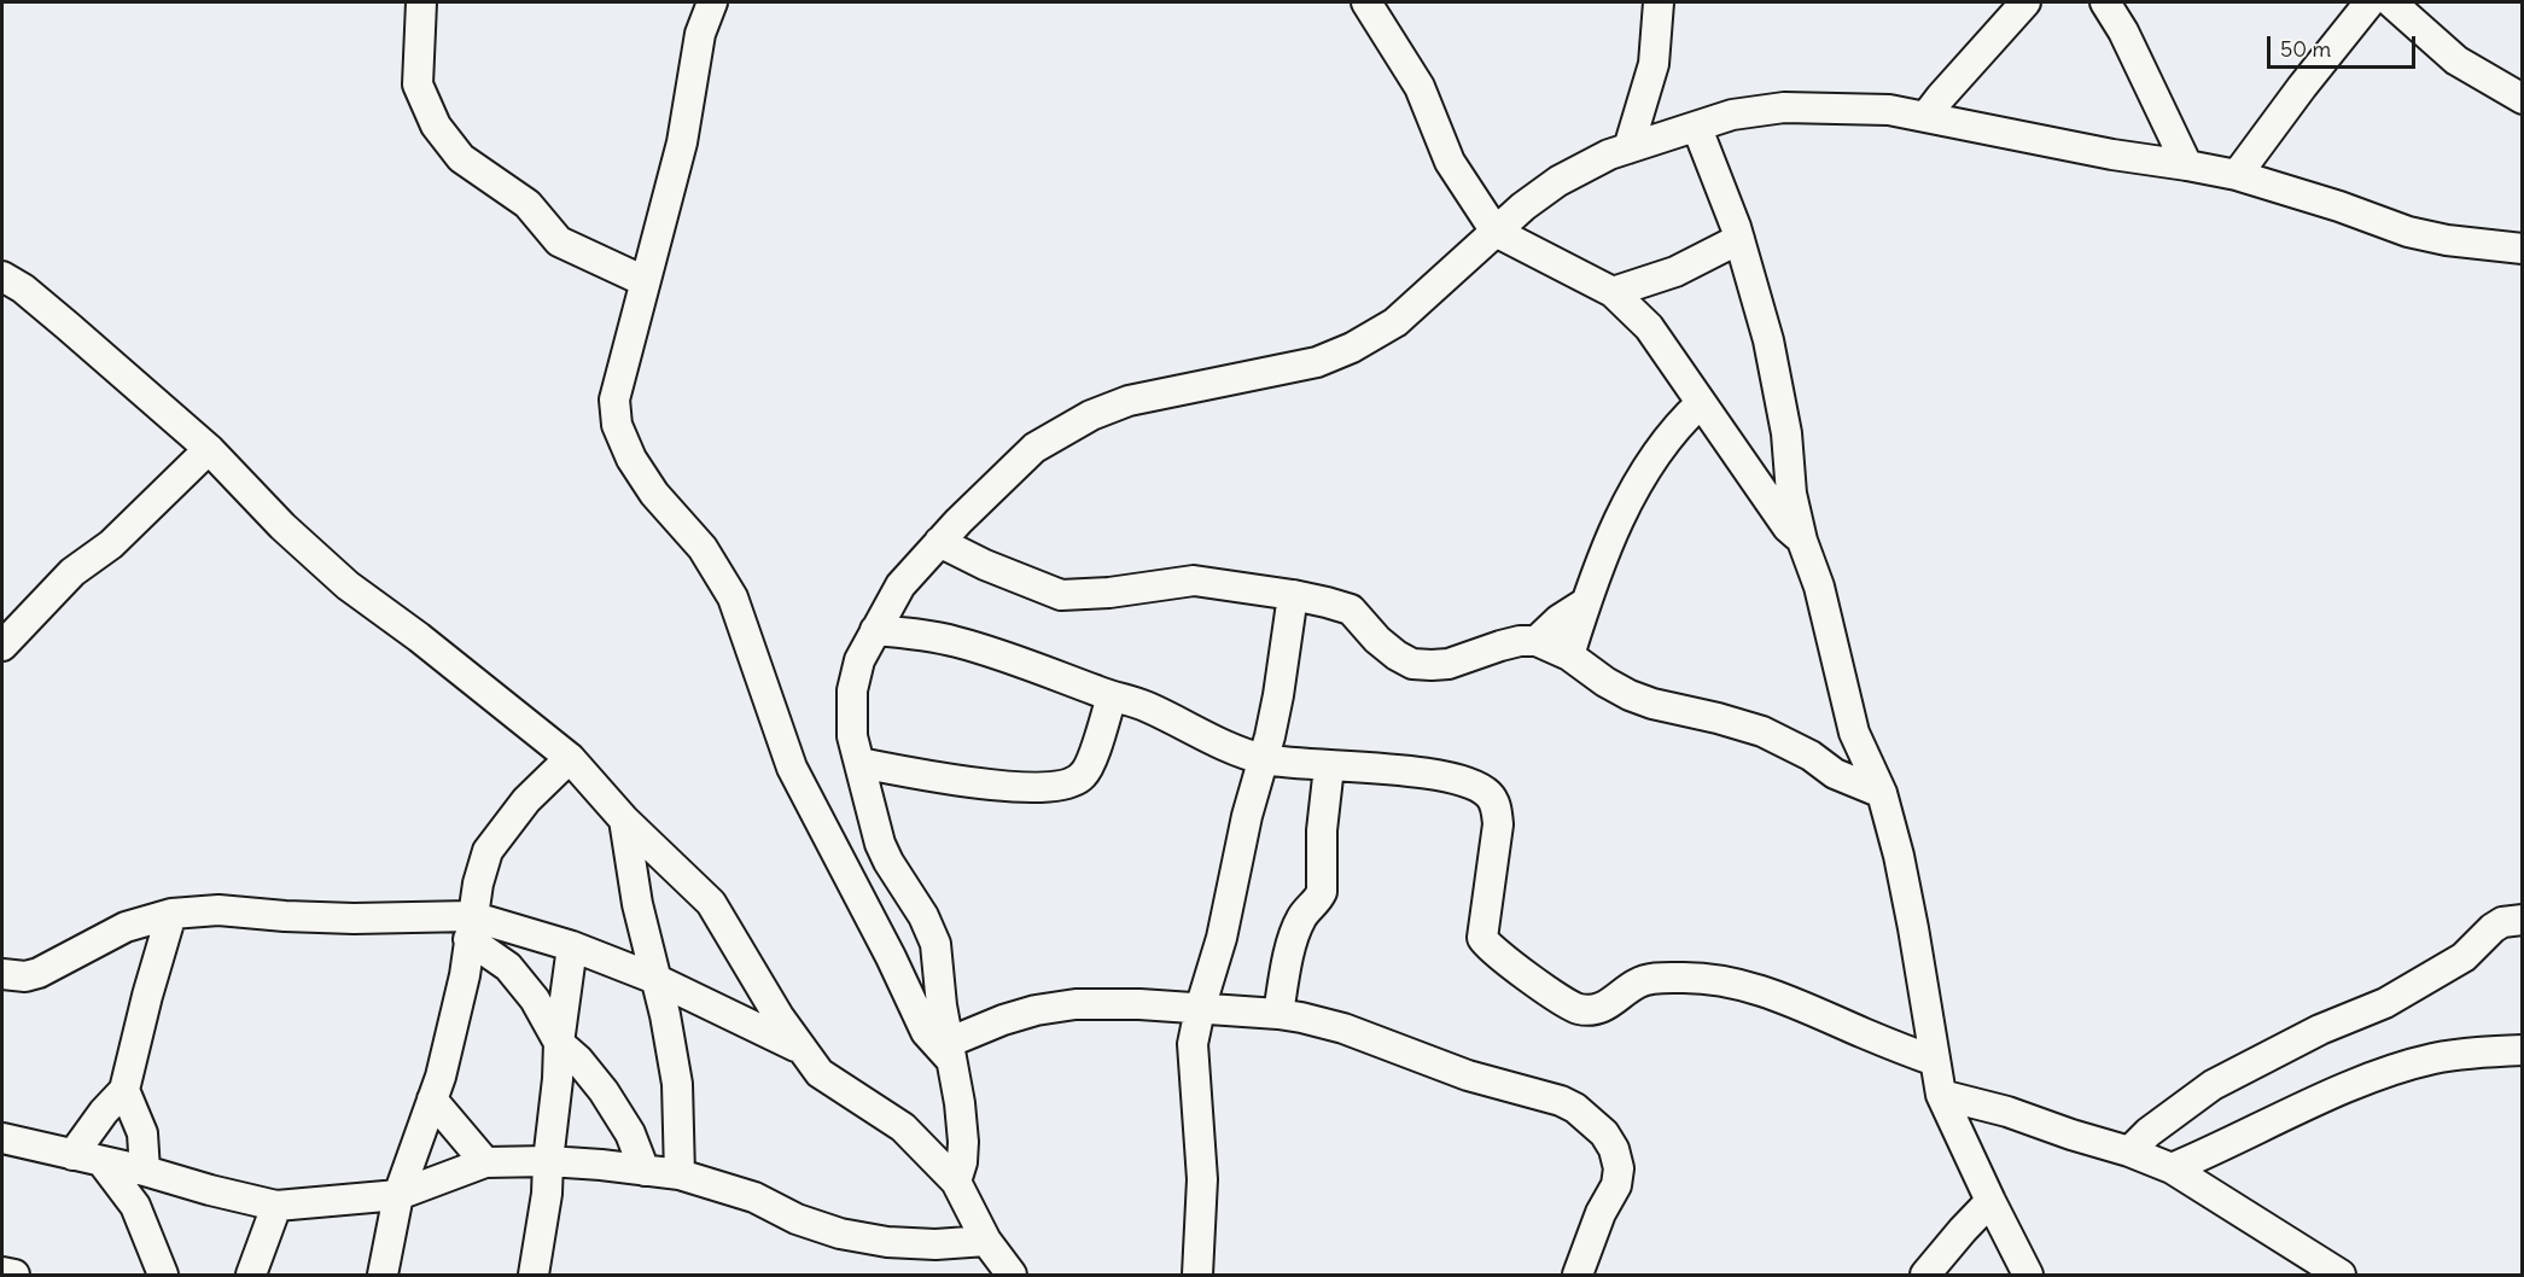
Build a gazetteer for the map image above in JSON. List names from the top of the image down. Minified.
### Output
{"scale_bar":"50 m"}
